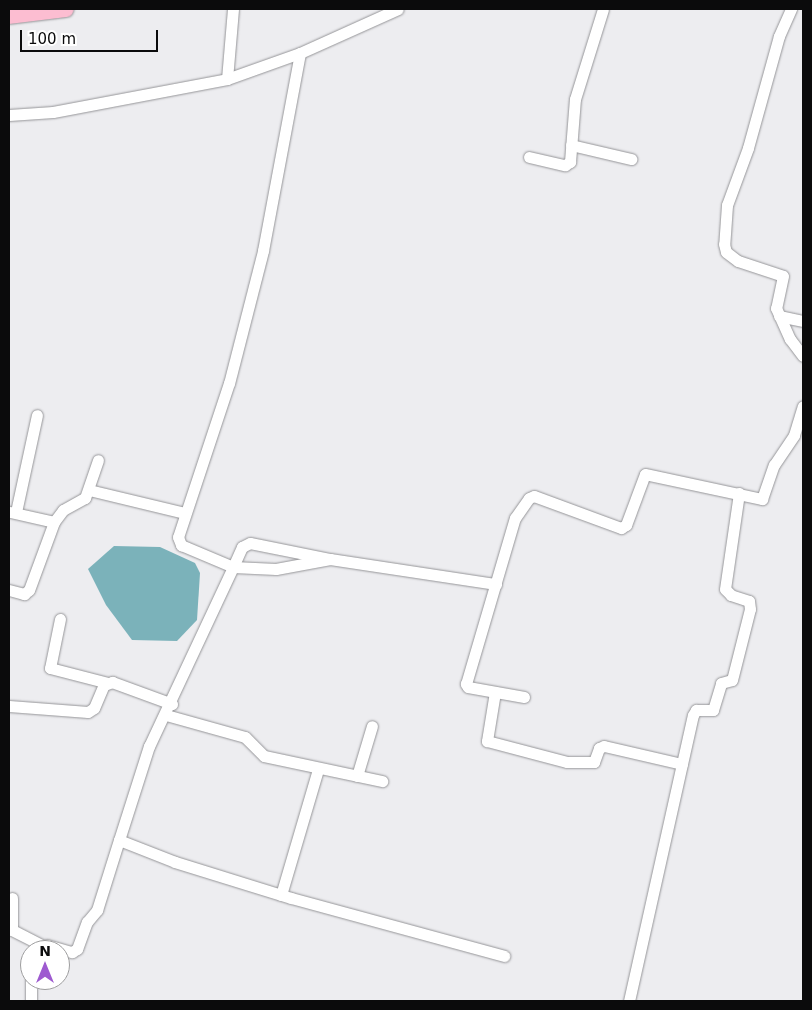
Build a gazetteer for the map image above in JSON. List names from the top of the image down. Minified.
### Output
{"scale_bar":"100 m","north":"top"}
